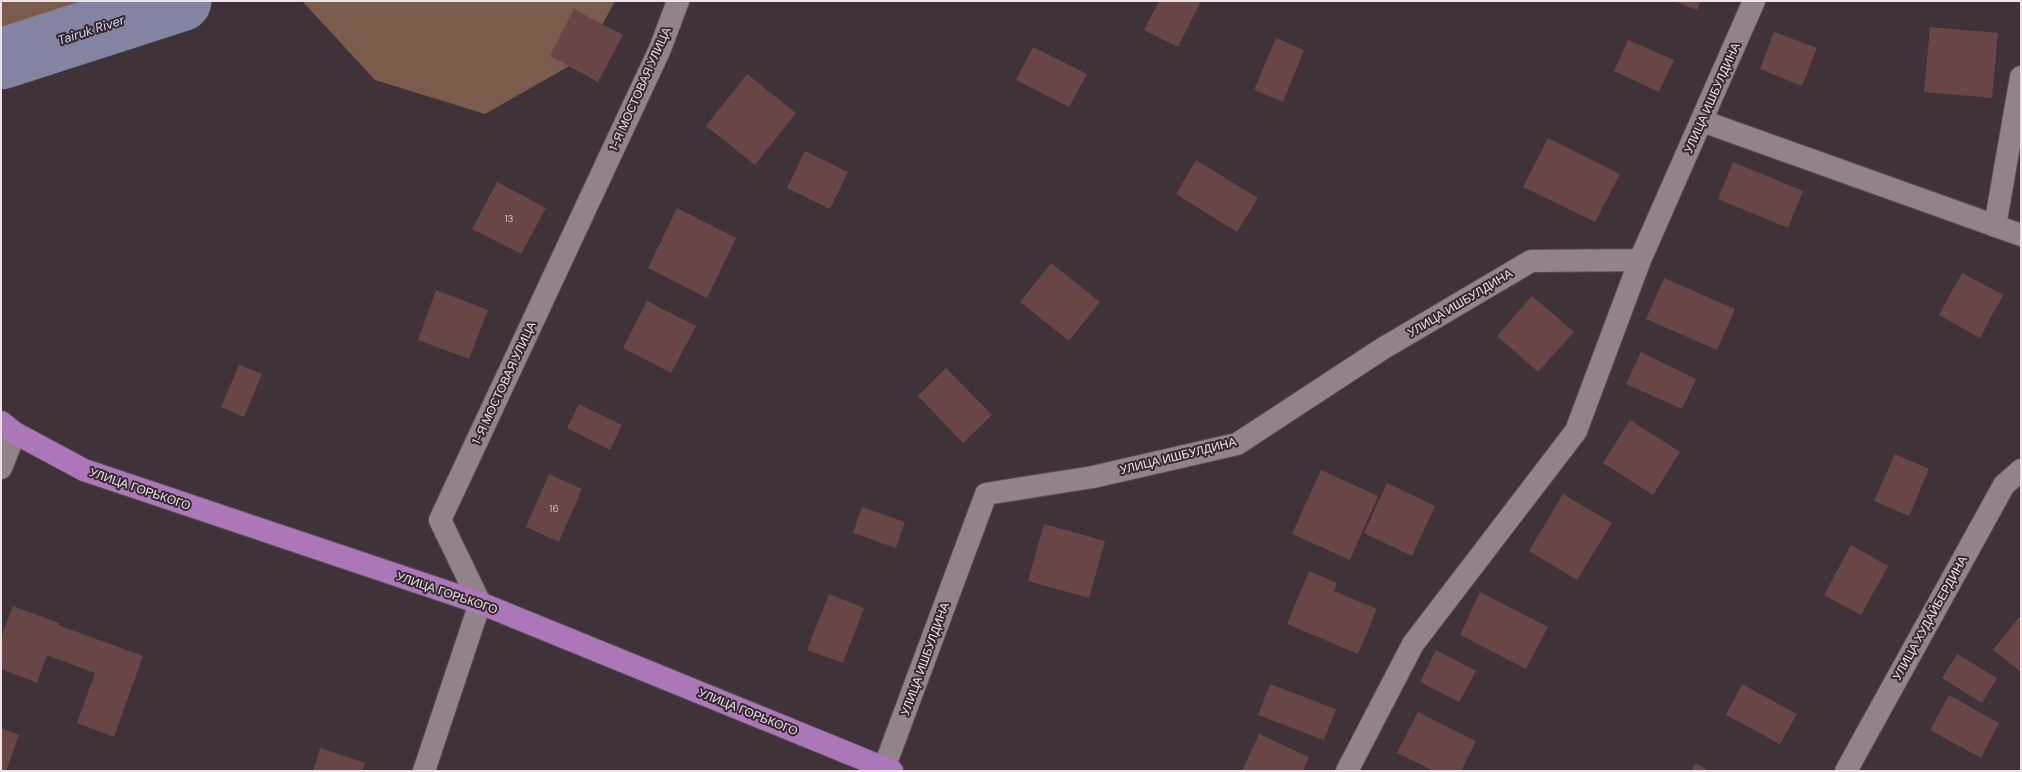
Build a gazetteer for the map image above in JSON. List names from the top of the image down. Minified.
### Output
{"streets":{"main road":["УЛИЦА ГОРЬКОГО"],"street":["1-Я МОСТОВАЯ УЛИЦА","УЛИЦА ИШБУЛДИНА","УЛИЦА ХУДАЙБЕРДИНА"]},"crossings":[["1-Я МОСТОВАЯ УЛИЦА","УЛИЦА ГОРЬКОГО"],["УЛИЦА ИШБУЛДИНА","УЛИЦА ГОРЬКОГО"]],"water":["Tairuk River"],"house_numbers":["13","16"]}
